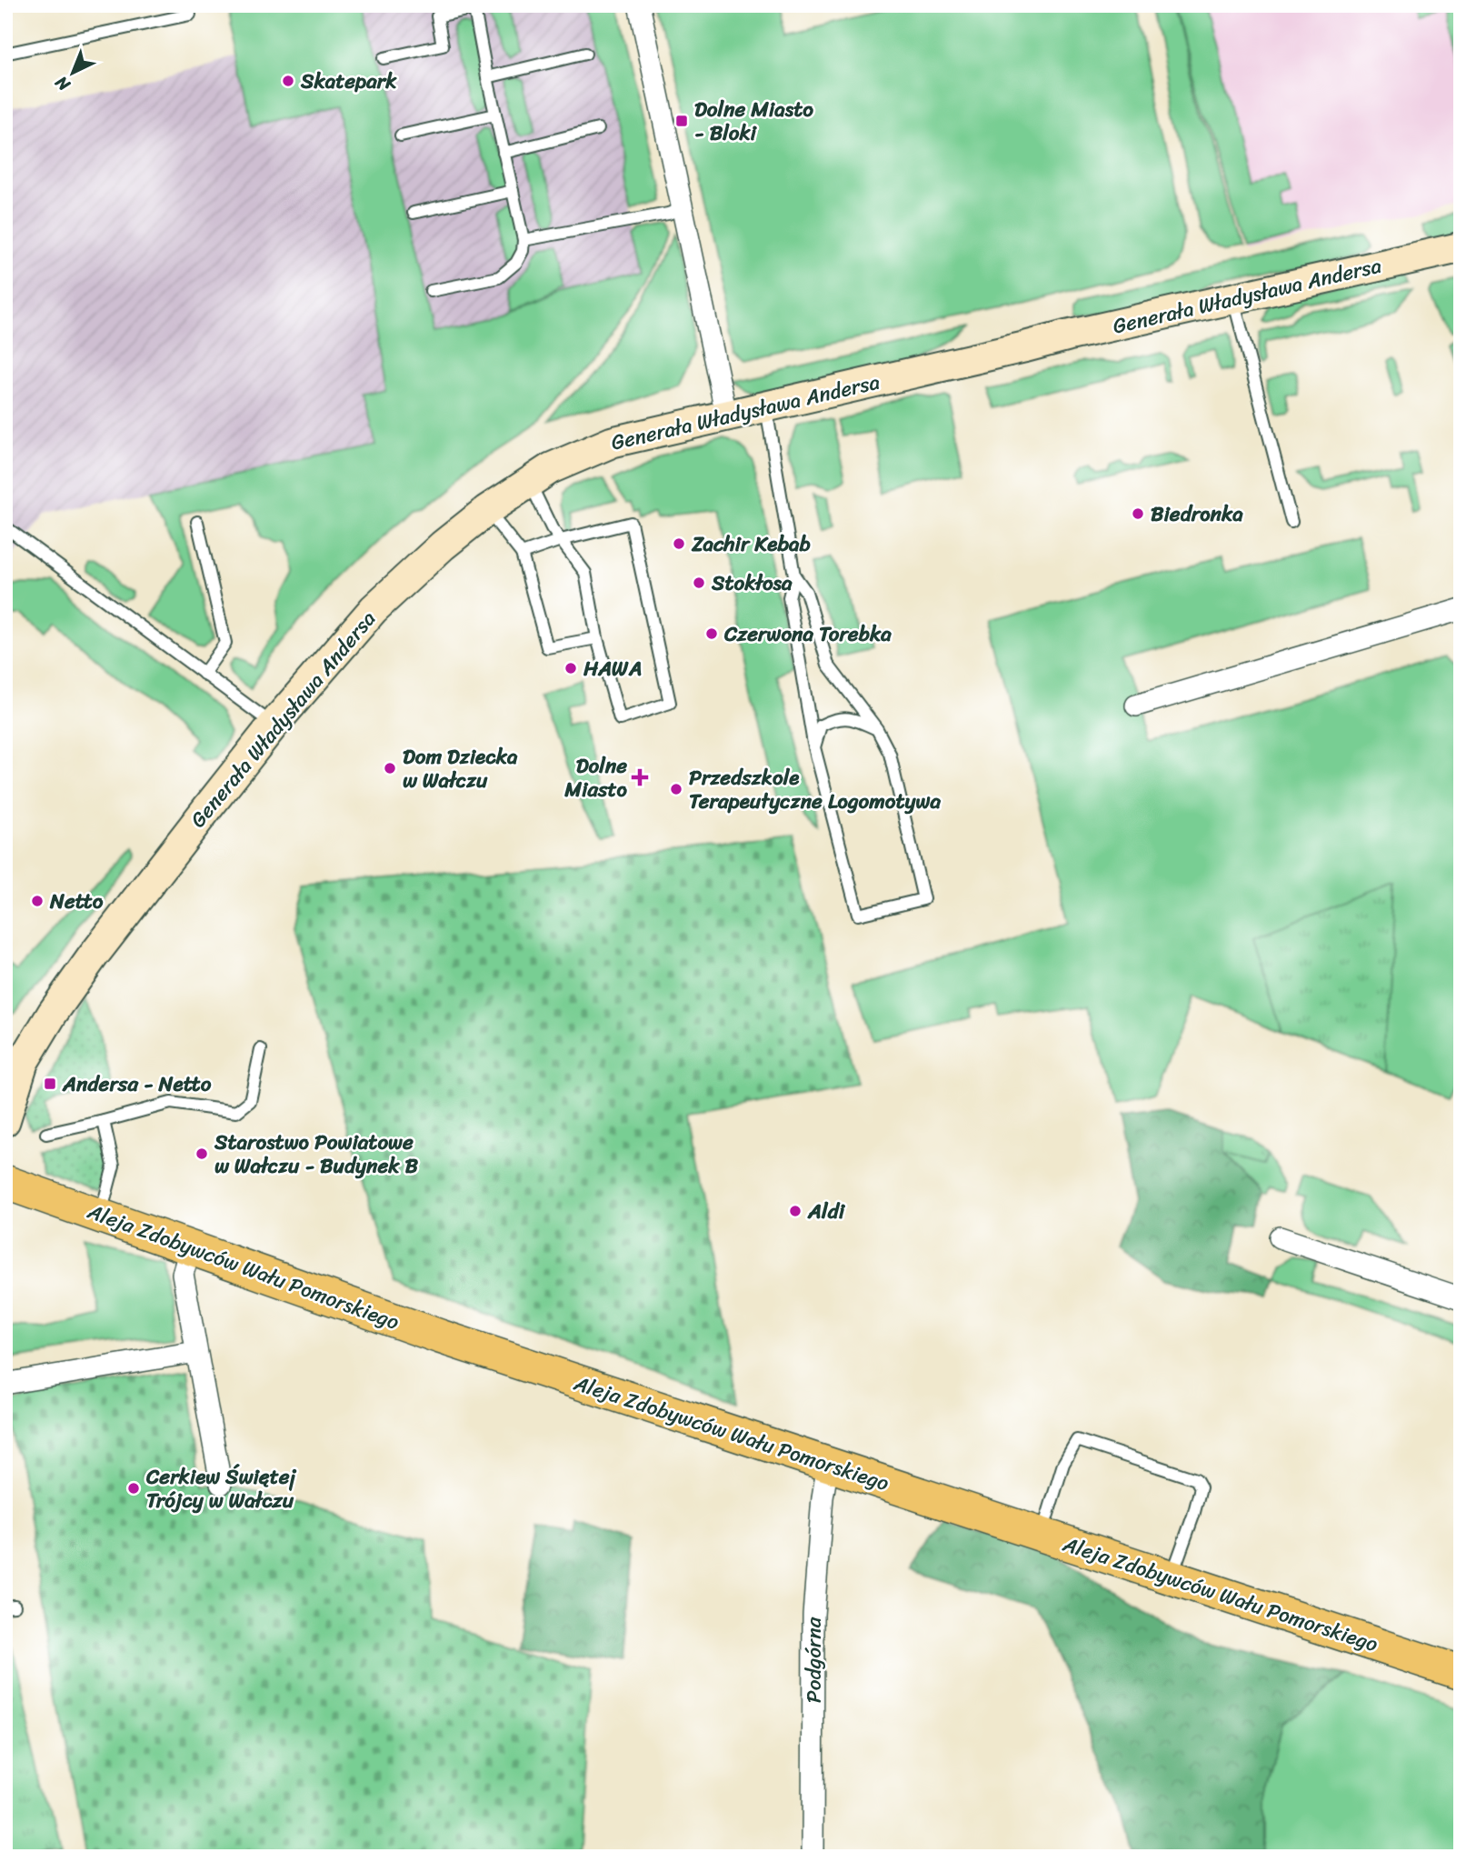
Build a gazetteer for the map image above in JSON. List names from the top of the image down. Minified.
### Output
{"streets":{"main road":["Generała Władysława Andersa","Aleja Zdobywców Wału Pomorskiego"],"street":["Podgórna"]},"crossings":[["Aleja Zdobywców Wału Pomorskiego","Podgórna"]],"places":{"other":["Skatepark","Biedronka","Zachir Kebab","Stokłosa","Czerwona Torebka","HAWA","Dom Dziecka w Wałczu","Przedszkole Terapeutyczne Logomotywa","Netto","Starostwo Powiatowe w Wałczu - Budynek B","Aldi","Cerkiew Świętej Trójcy w Wałczu"],"transit":["Dolne Miasto - Bloki","Andersa - Netto"],"health":["Dolne Miasto"]},"north":"bottom left"}
